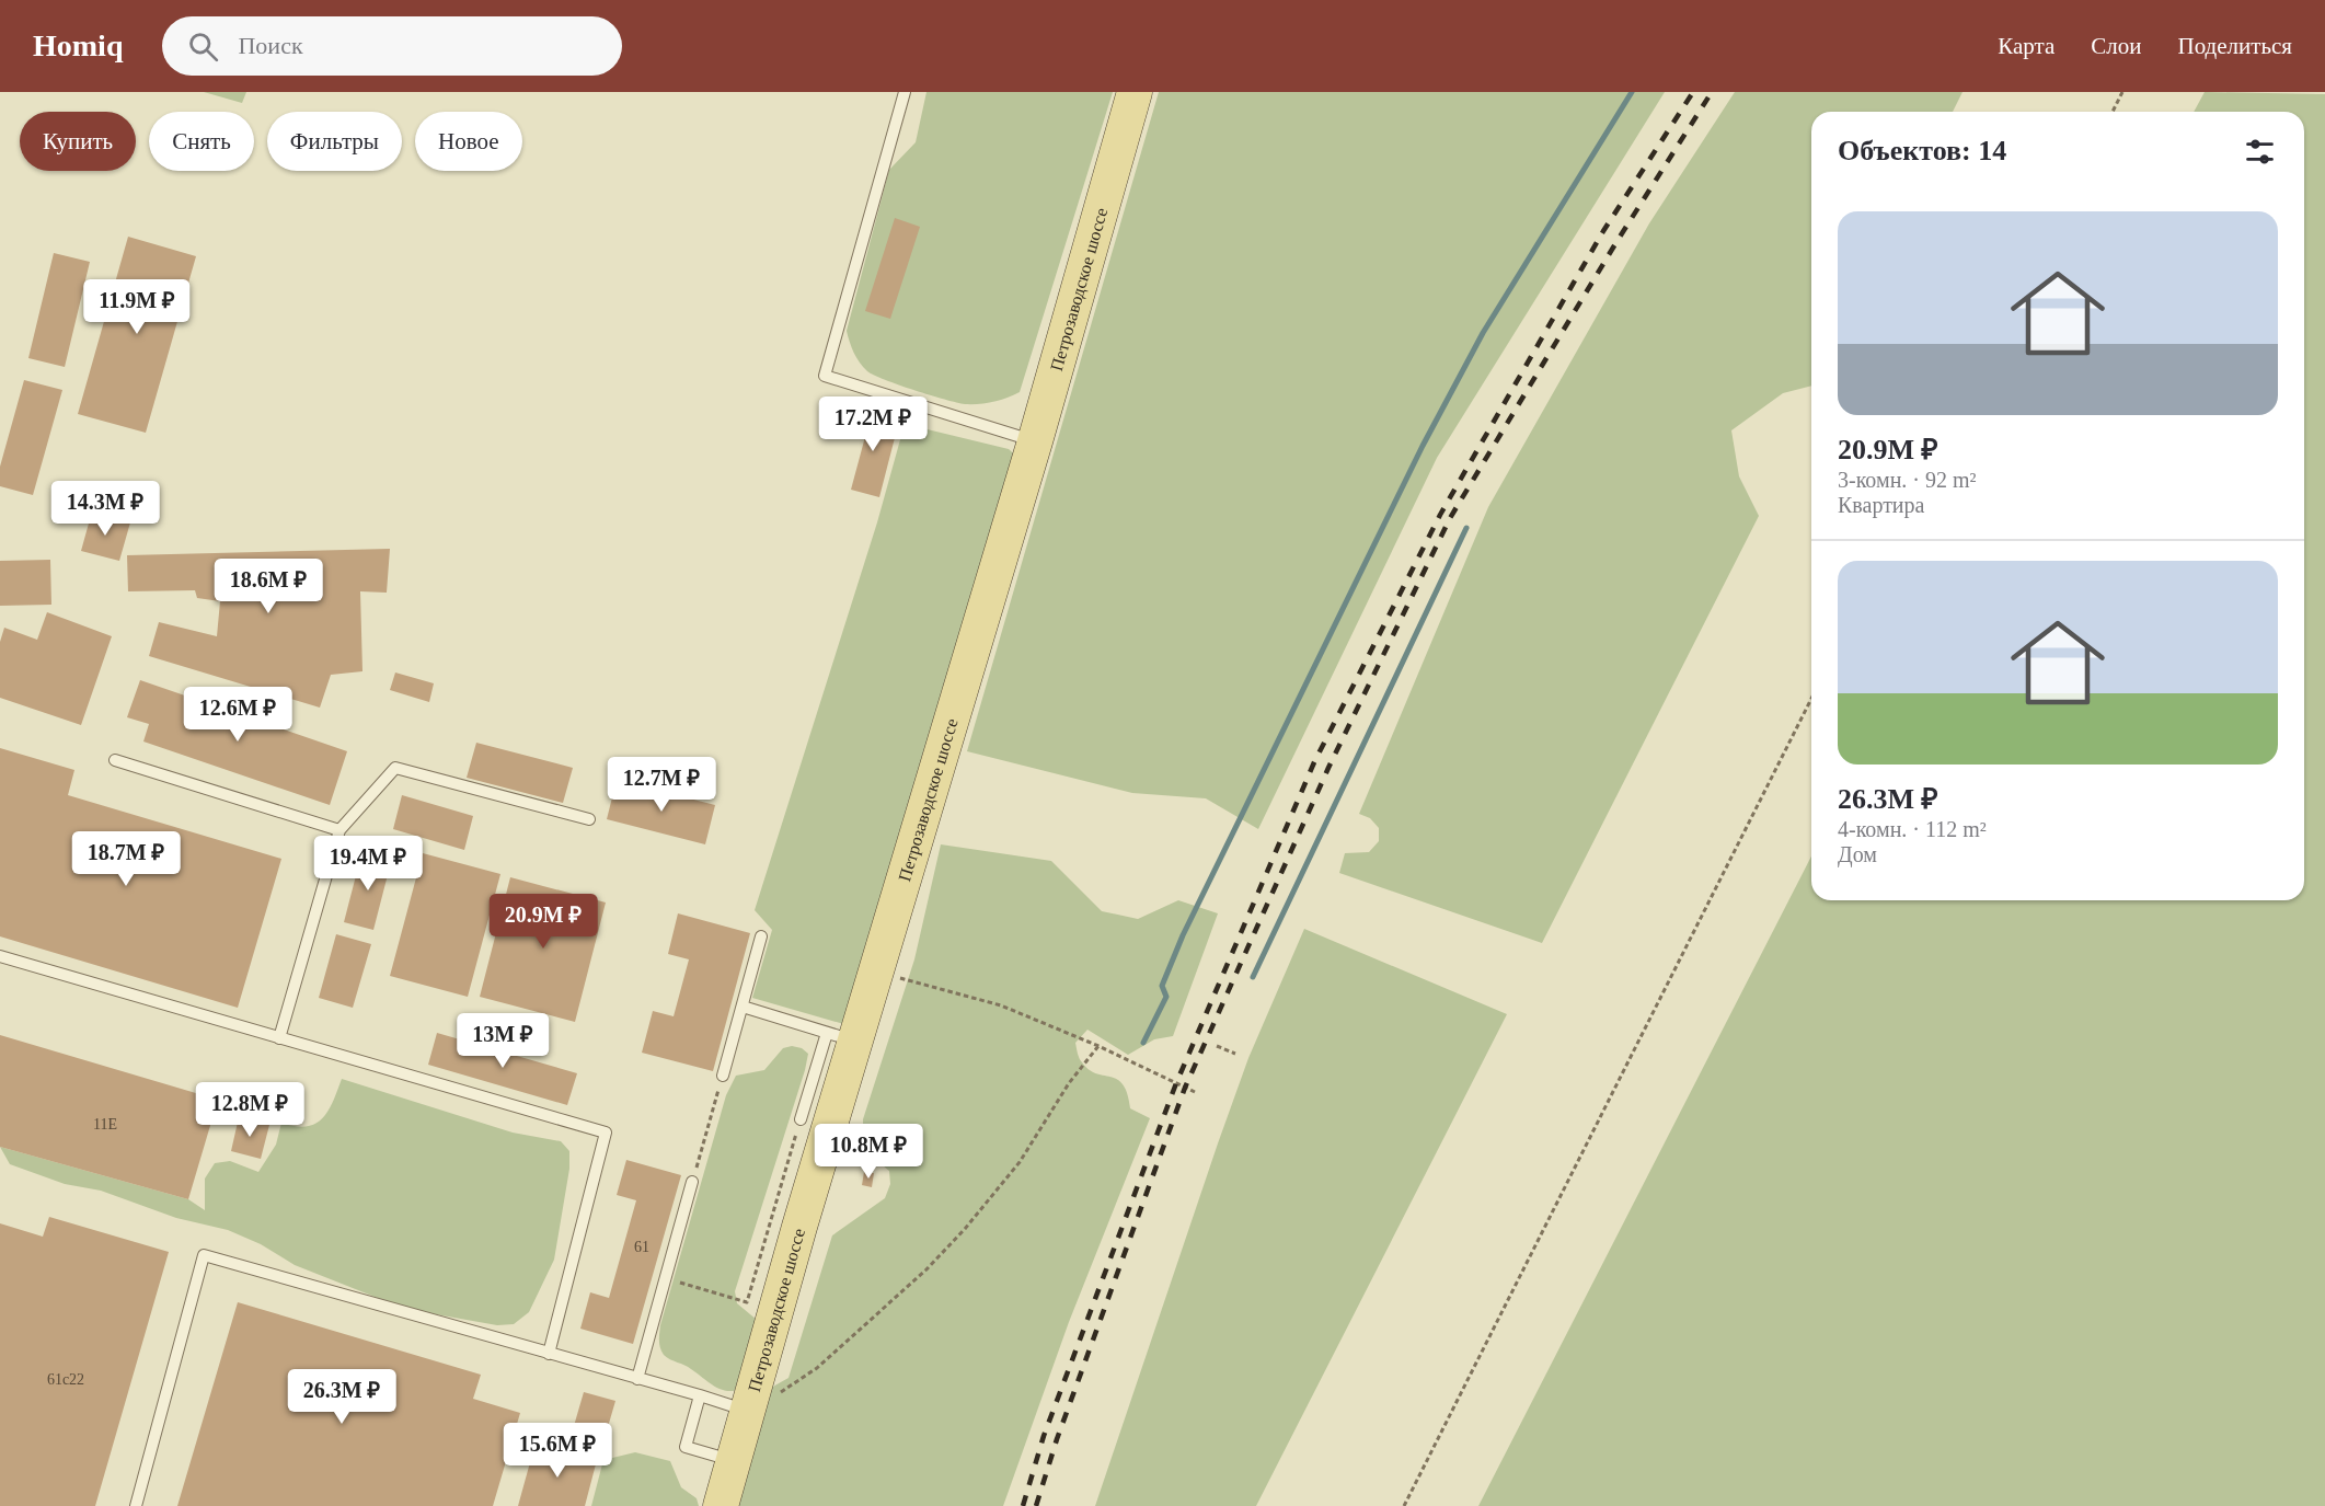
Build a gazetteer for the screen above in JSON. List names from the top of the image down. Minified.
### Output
{"streets":{"main road":["Петрозаводское шоссе"]},"house_numbers":["11Е","61","61с22"],"page":{"header":"Homiq","search":"Поиск","nav":["Карта","Слои","Поделиться"],"chip":["Купить","Снять","Фильтры","Новое"],"heading":"Объектов: 14","list":[{"name":"20.9M ₽","note":"3-комн. · 92 m² · Квартира"},{"name":"26.3M ₽","note":"4-комн. · 112 m² · Дом"}],"price":["11.9M ₽","17.2M ₽","14.3M ₽","18.6M ₽","12.6M ₽","12.7M ₽","18.7M ₽","19.4M ₽","20.9M ₽","13M ₽","12.8M ₽","10.8M ₽","26.3M ₽","15.6M ₽"]}}
